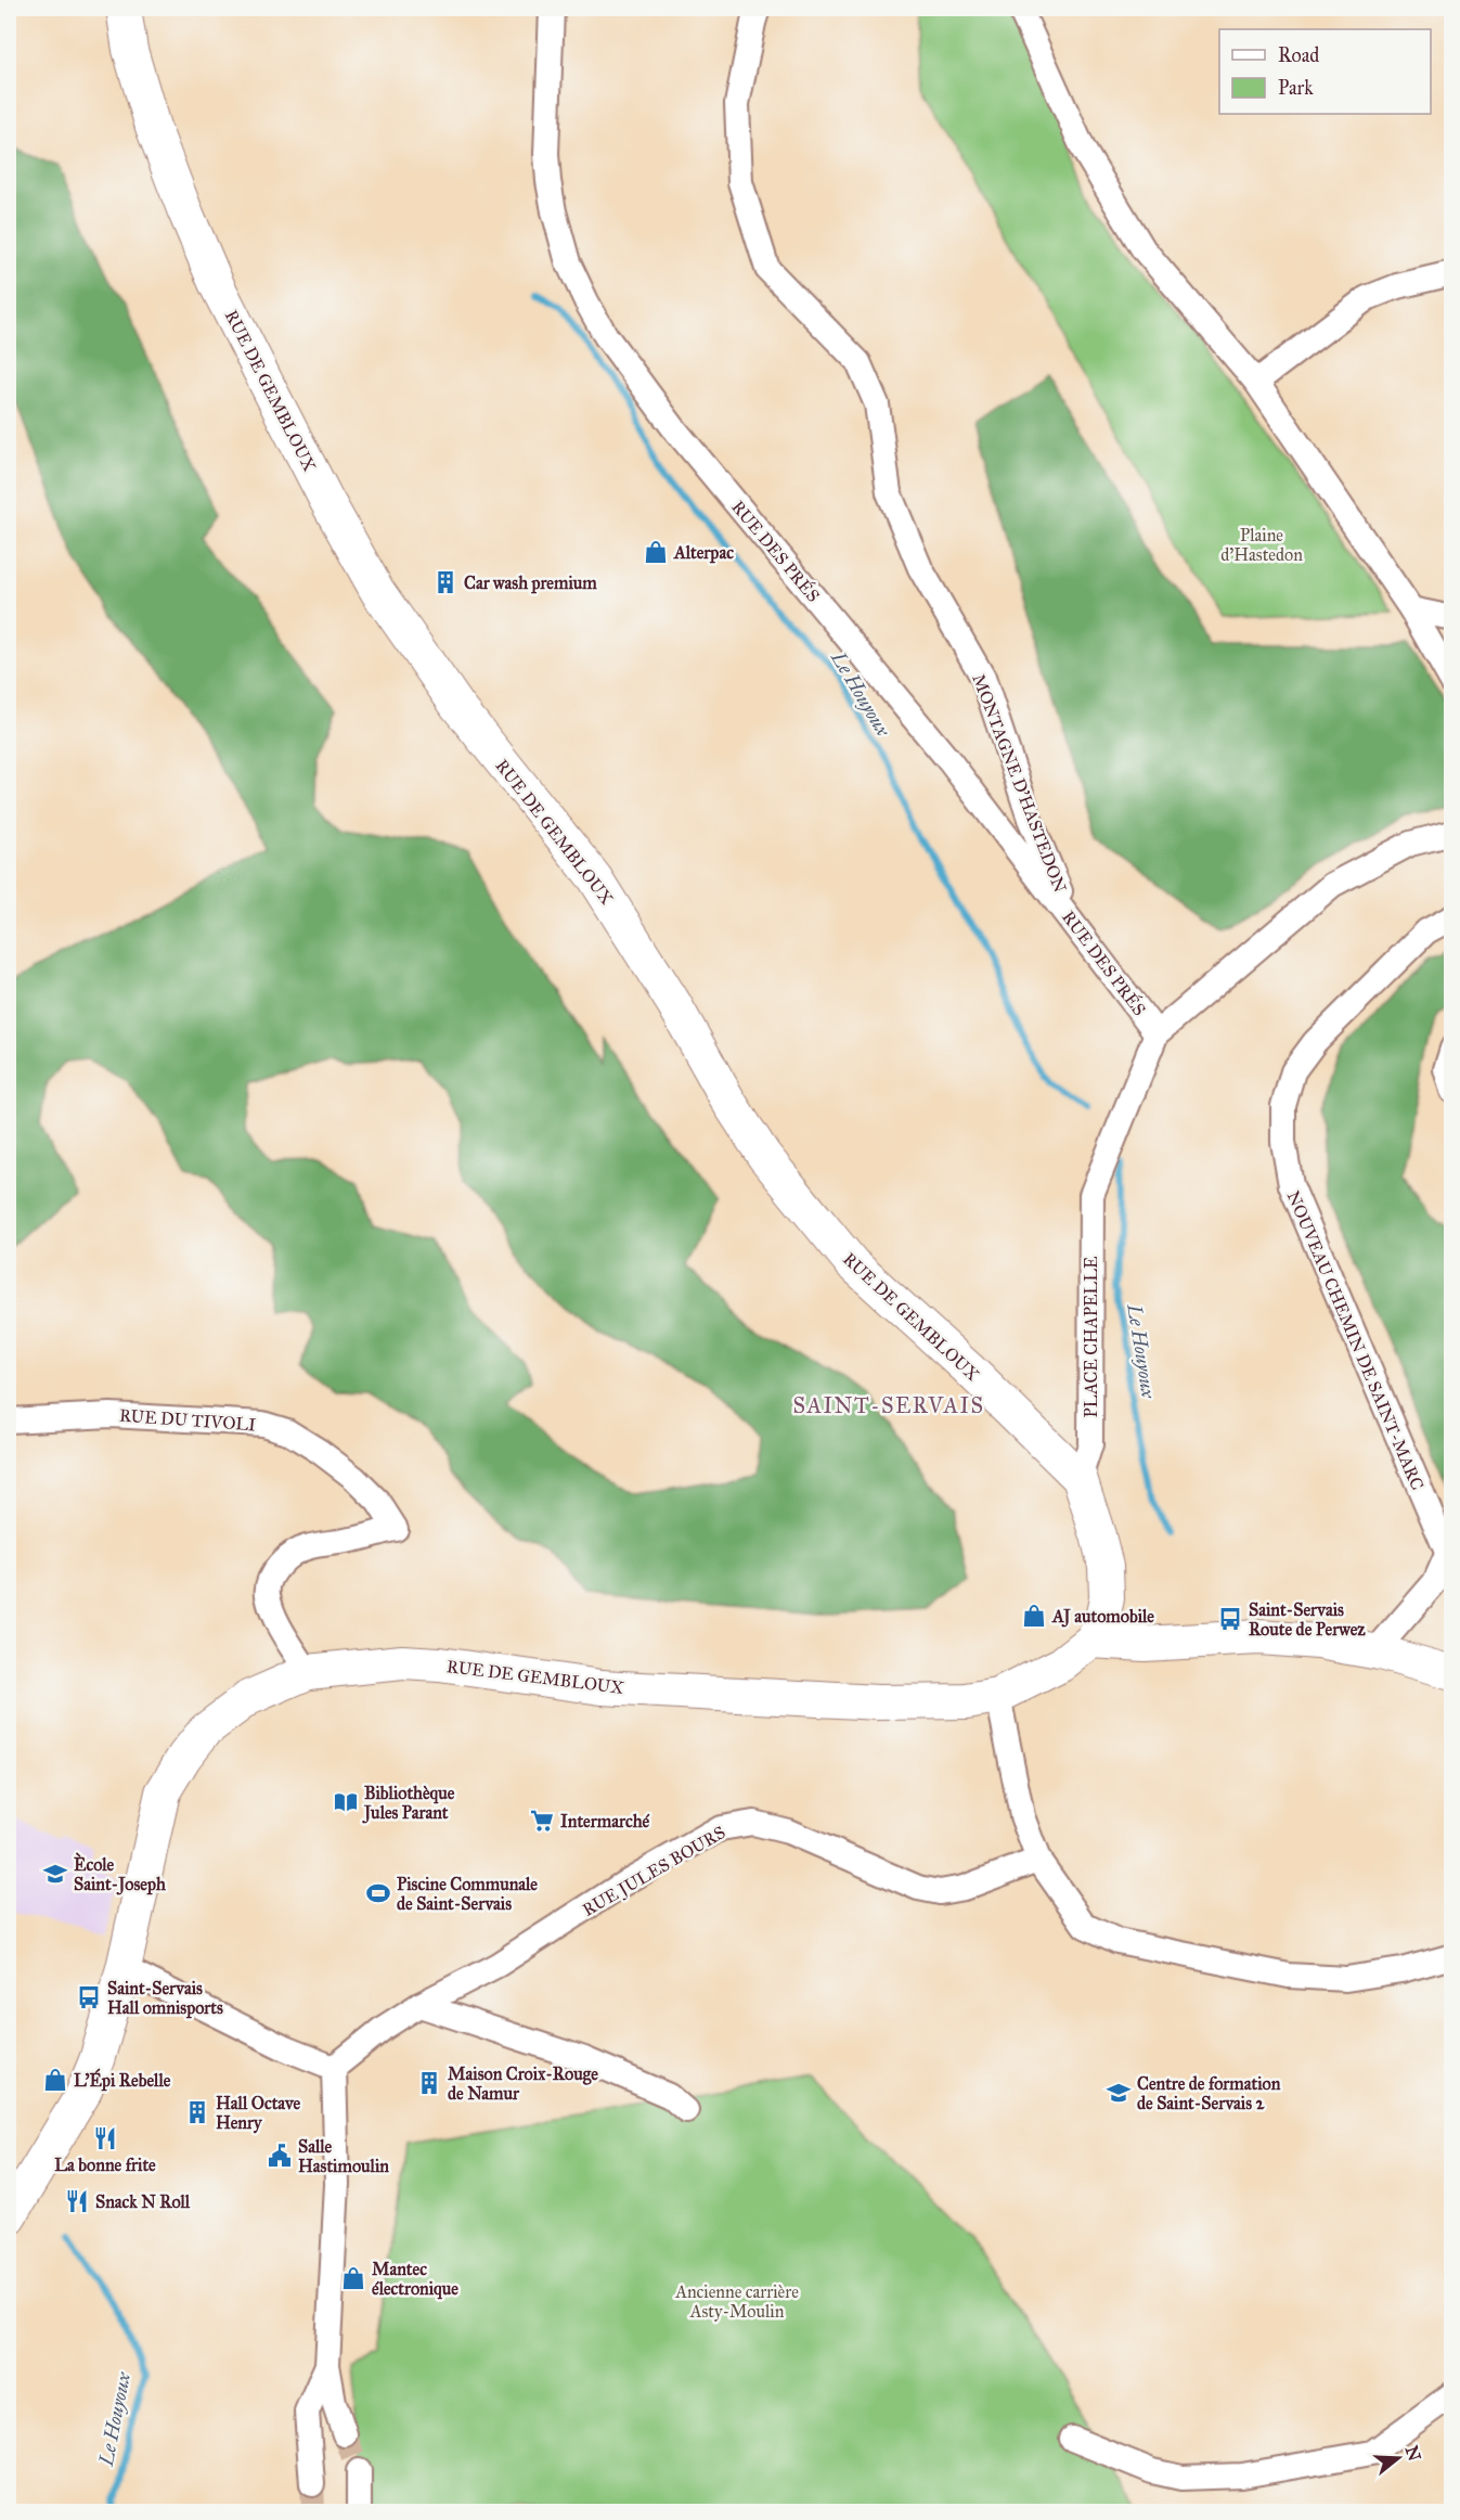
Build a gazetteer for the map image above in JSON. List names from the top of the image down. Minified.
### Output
{"streets":{"main road":["RUE DE GEMBLOUX"],"street":["RUE DES PRÉS","MONTAGNE D'HASTEDON","PLACE CHAPELLE","NOUVEAU CHEMIN DE SAINT-MARC","RUE DU TIVOLI","RUE JULES BOURS"]},"crossings":[["RUE DE GEMBLOUX","PLACE CHAPELLE"],["RUE DE GEMBLOUX","RUE DU TIVOLI"],["RUE DES PRÉS","MONTAGNE D'HASTEDON"],["RUE DES PRÉS","PLACE CHAPELLE"]],"districts":["SAINT-SERVAIS"],"water":["Le Houyoux"],"parks":["Plaine d'Hastedon","Ancienne carrière Asty-Moulin"],"places":{"shop":["Alterpac","AJ automobile","L'Épi Rebelle","Mantec électronique"],"building":["Car wash premium","Maison Croix-Rouge de Namur","Hall Octave Henry"],"bus stop":["Saint-Servais Route de Perwez","Saint-Servais Hall omnisports"],"library":["Bibliothèque Jules Parant"],"supermarket":["Intermarché"],"school or university":["Ècole Saint-Joseph","Centre de formation de Saint-Servais 2"],"sports":["Piscine Communale de Saint-Servais"],"restaurant":["La bonne frite","Snack N Roll"],"public building":["Salle Hastimoulin"]},"legend":["Road","Park"],"north":"right"}
